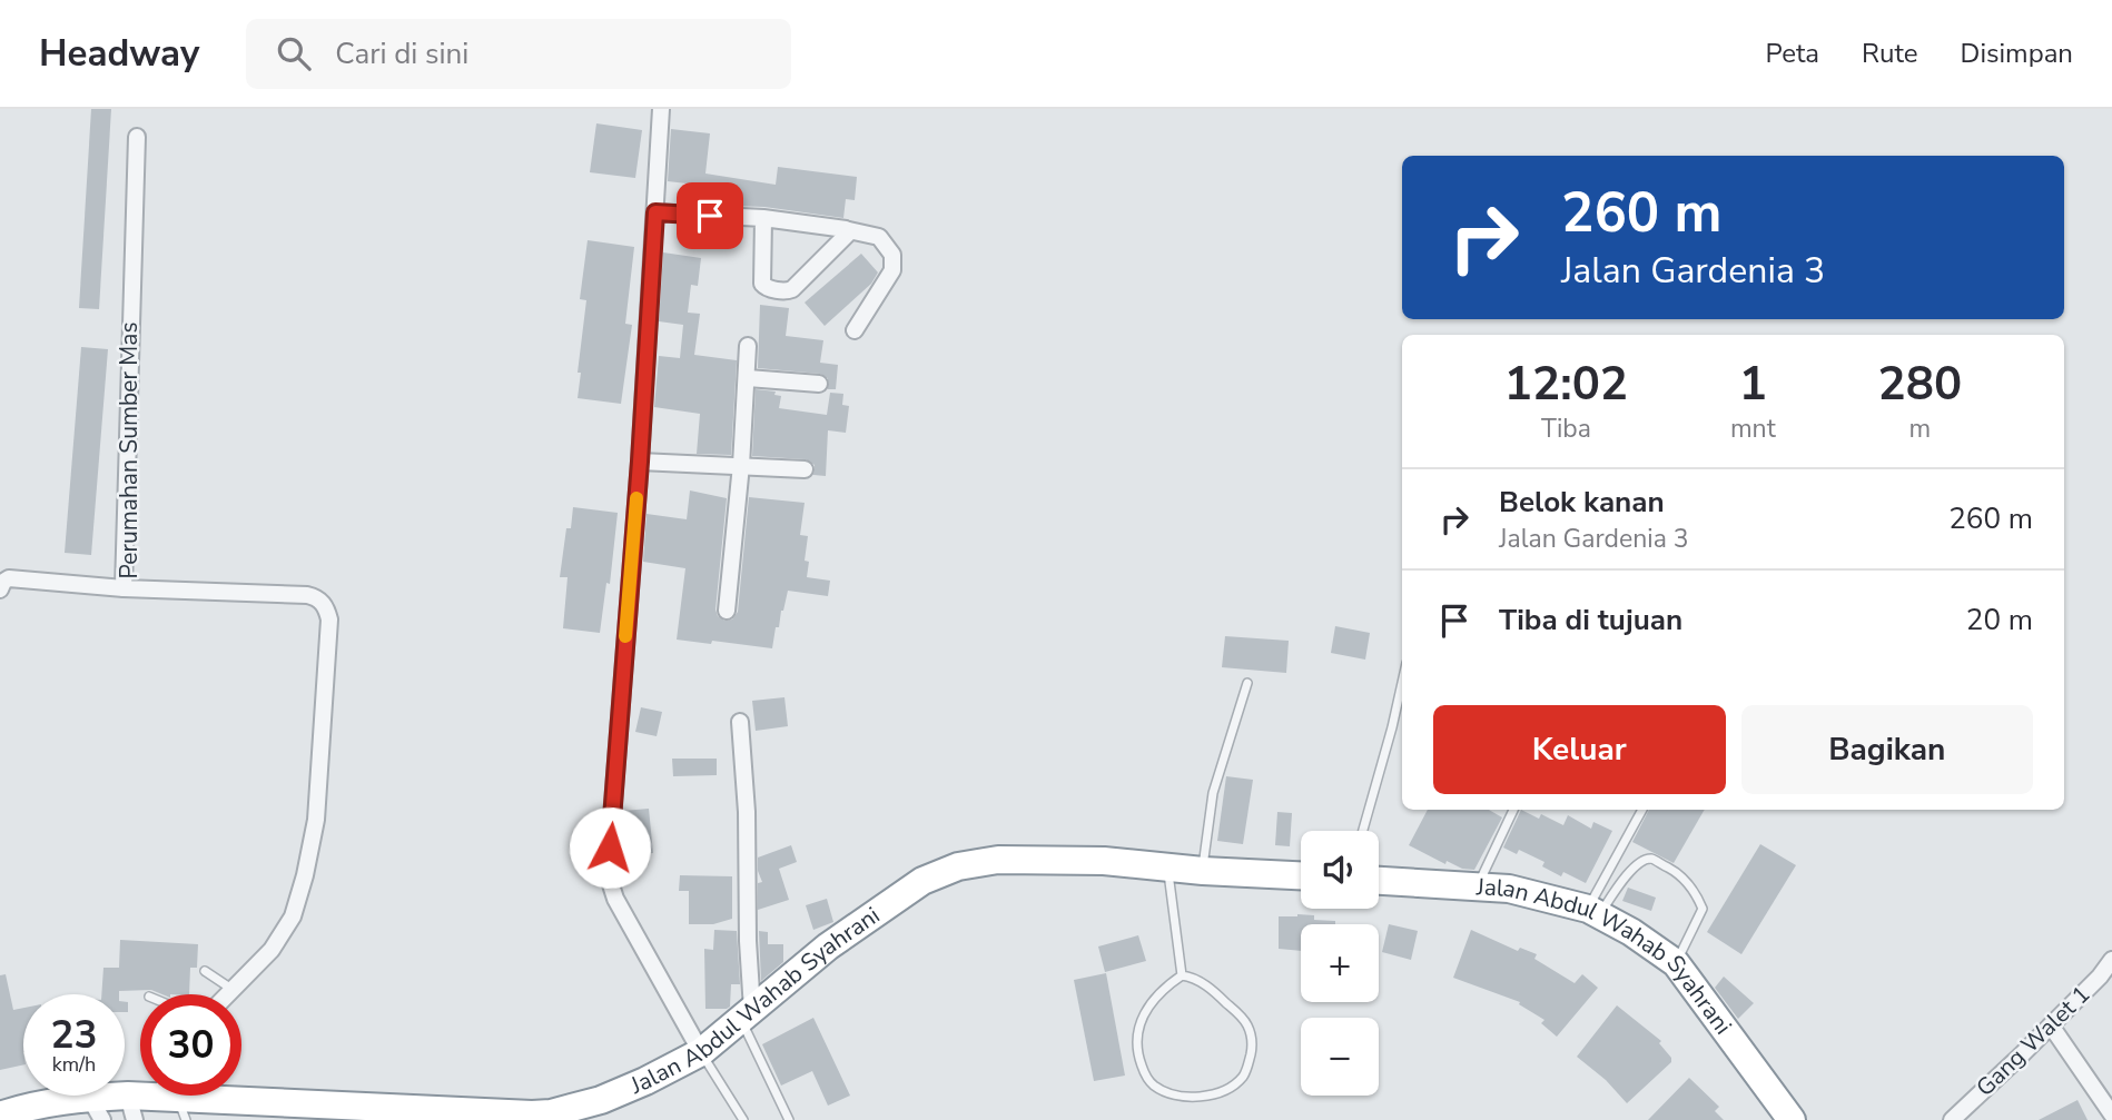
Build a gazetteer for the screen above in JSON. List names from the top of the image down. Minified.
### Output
{"streets":{"highway":["Jalan Abdul Wahab Syahrani"],"street":["Perumahan Sumber Mas","Gang Walet 1"]},"page":{"header":"Headway","search":"Cari di sini","nav":["Peta","Rute","Disimpan"],"turn":["260 m","Jalan Gardenia 3"],"eta":["12:02","Tiba","1","mnt","280","m"],"list":[{"name":"Belok kanan","note":"Jalan Gardenia 3","value":"260 m"},{"name":"Tiba di tujuan","value":"20 m"}],"buttons":["Keluar","Bagikan"],"map_buttons":["+","−"],"speed":"23 km/h","limit":"30"}}
